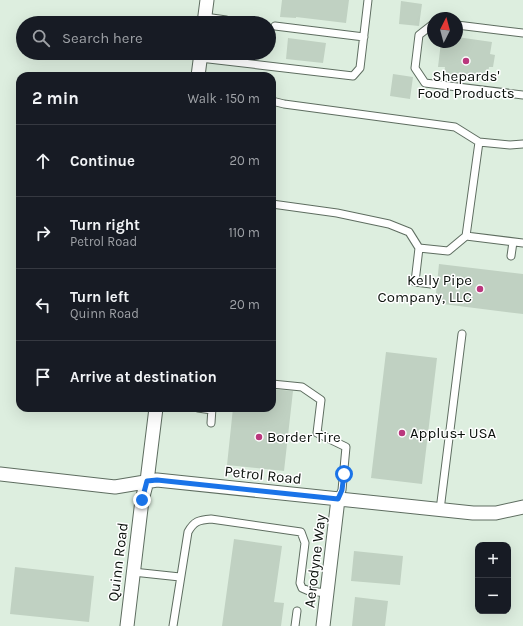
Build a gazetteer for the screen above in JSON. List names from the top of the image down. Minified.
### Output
{"streets":{"street":["Petrol Road","Aerodyne Way","Quinn Road"]},"crossings":[["Petrol Road","Aerodyne Way"],["Petrol Road","Quinn Road"]],"places":["Shepards' Food Products","Kelly Pipe Company, LLC","Applus+ USA","Border Tire"],"north":"top","page":{"search":"Search here","heading":["2 min","Walk · 150 m"],"list":[["Continue","20 m"],["Turn right","Petrol Road","110 m"],["Turn left","Quinn Road","20 m"],"Arrive at destination"],"map_buttons":["+","−"]}}
